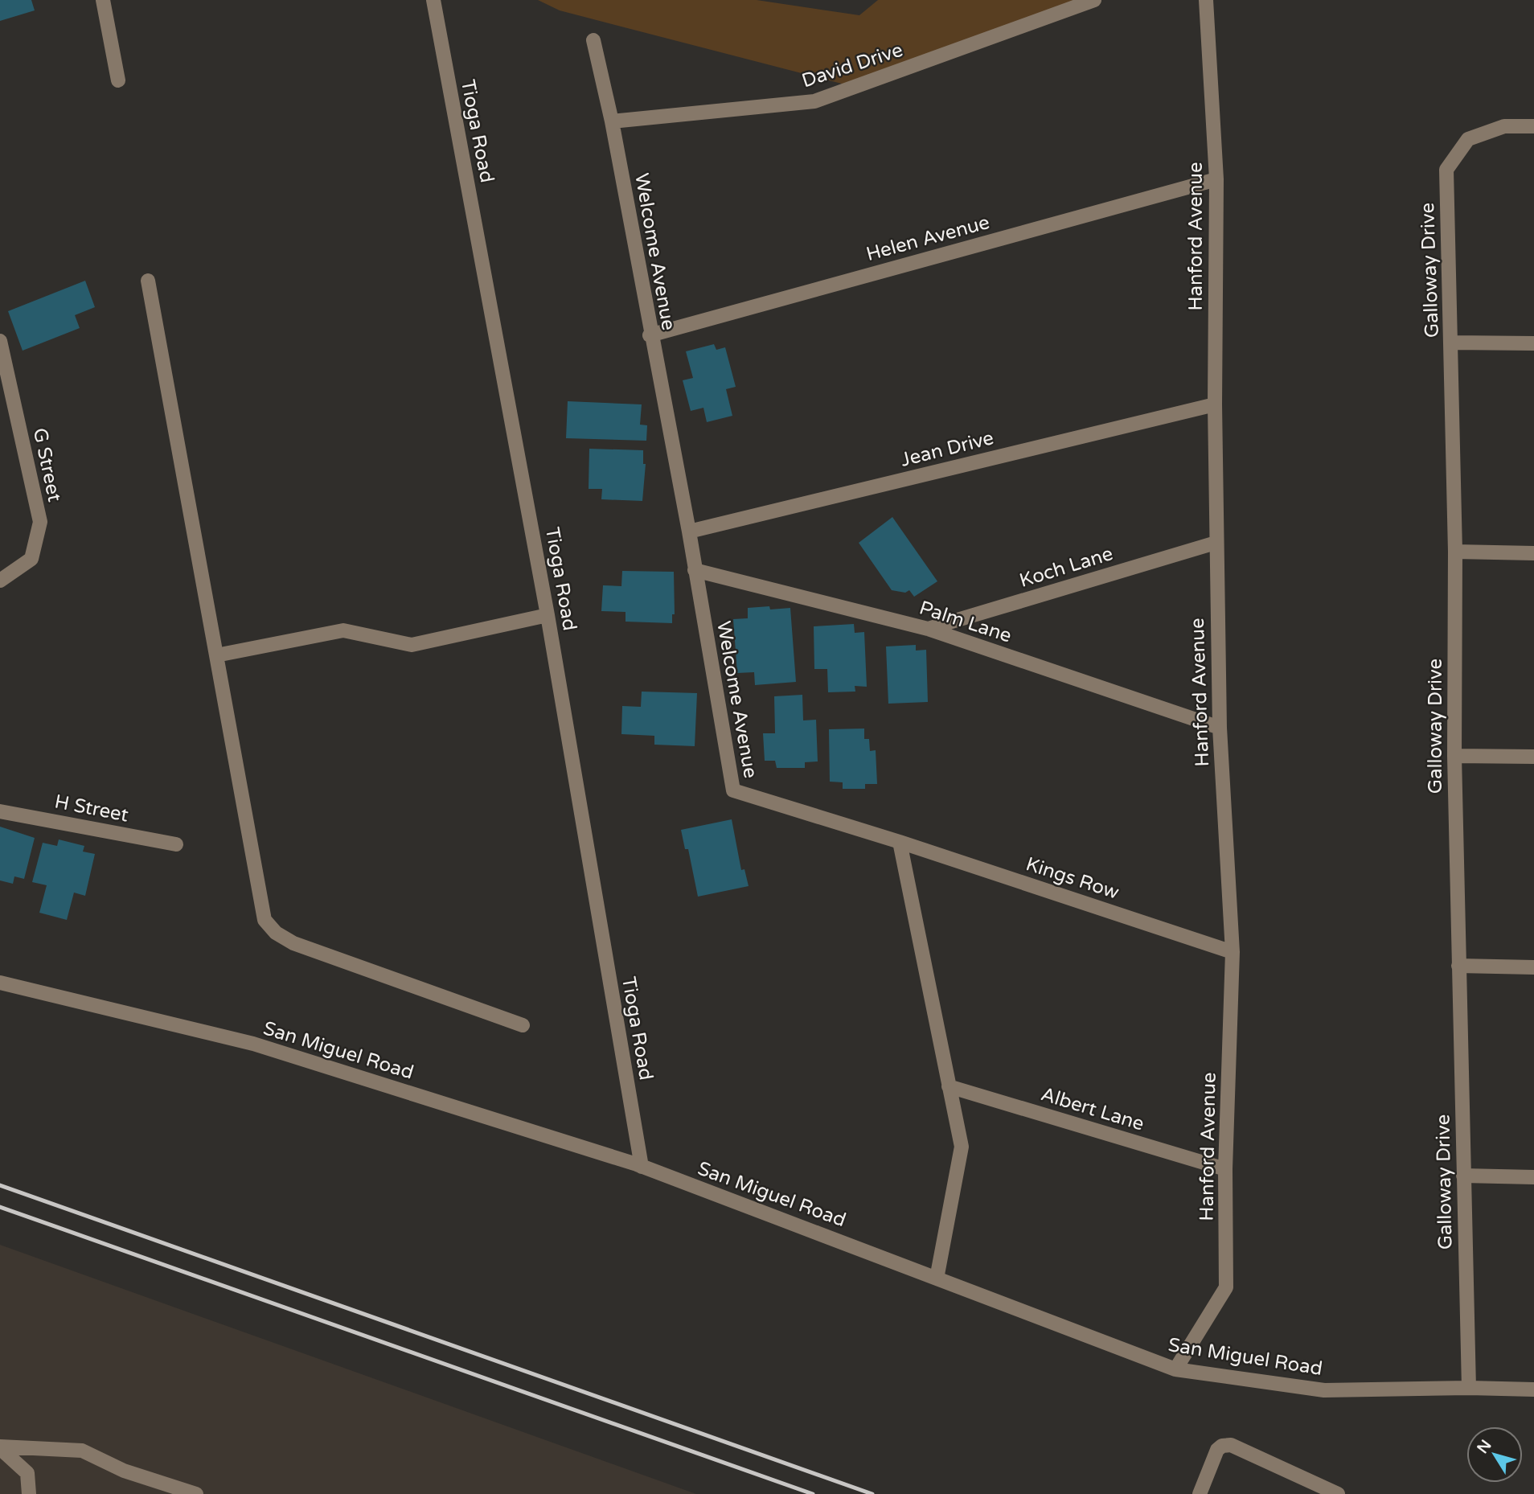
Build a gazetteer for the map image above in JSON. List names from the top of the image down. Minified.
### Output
{"streets":{"street":["David Drive","Tioga Road","Hanford Avenue","Helen Avenue","Welcome Avenue","Galloway Drive","Jean Drive","G Street","Koch Lane","Palm Lane","H Street","Kings Row","San Miguel Road","Albert Lane"]},"crossings":[["David Drive","Welcome Avenue"],["Tioga Road","San Miguel Road"],["Hanford Avenue","Helen Avenue"],["Hanford Avenue","Jean Drive"],["Hanford Avenue","Koch Lane"],["Hanford Avenue","Palm Lane"],["Hanford Avenue","Kings Row"],["Hanford Avenue","San Miguel Road"],["Hanford Avenue","Albert Lane"],["Helen Avenue","Welcome Avenue"],["Welcome Avenue","Jean Drive"],["Welcome Avenue","Palm Lane"],["Welcome Avenue","Kings Row"],["Galloway Drive","San Miguel Road"],["Koch Lane","Palm Lane"]],"north":"top left"}
